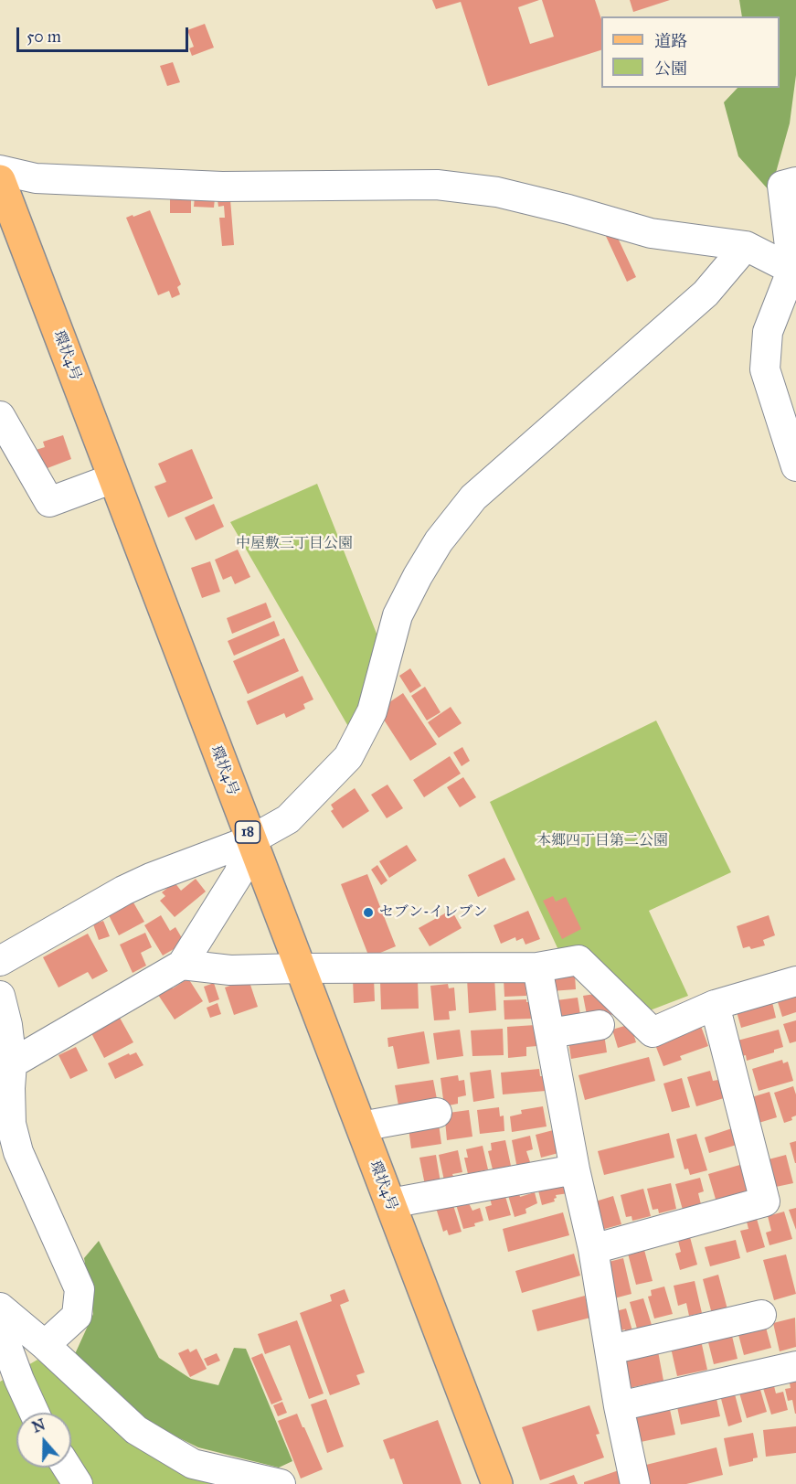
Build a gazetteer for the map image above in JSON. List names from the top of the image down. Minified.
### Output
{"streets":{"main road":["環状4号","18"]},"parks":["中屋敷三丁目公園","本郷四丁目第二公園"],"places":["セブン-イレブン"],"legend":["道路","公園"],"scale_bar":"50 m","north":"top"}
